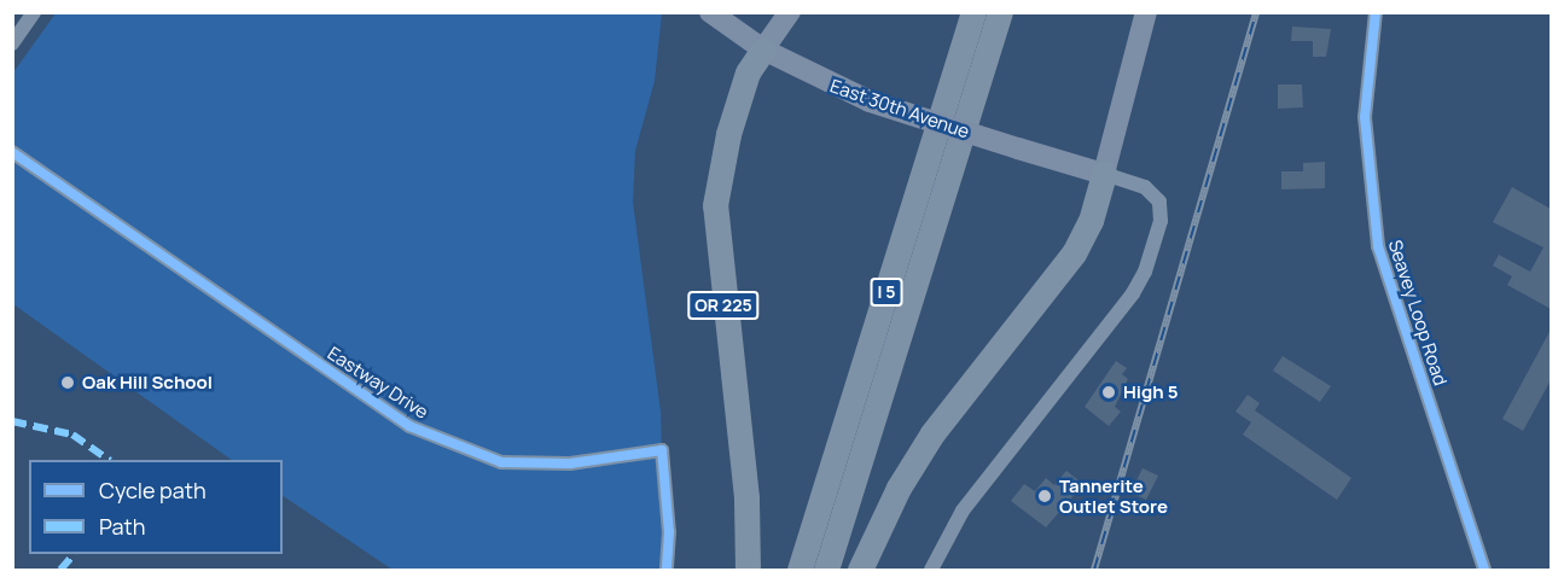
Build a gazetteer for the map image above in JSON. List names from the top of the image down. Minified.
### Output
{"streets":{"highway":["I 5","OR 225"],"main road":["East 30th Avenue"],"street":["Seavey Loop Road","Eastway Drive"]},"crossings":[["East 30th Avenue","OR 225"]],"places":["Oak Hill School","High 5","Tannerite Outlet Store"],"legend":["Cycle path","Path"]}
